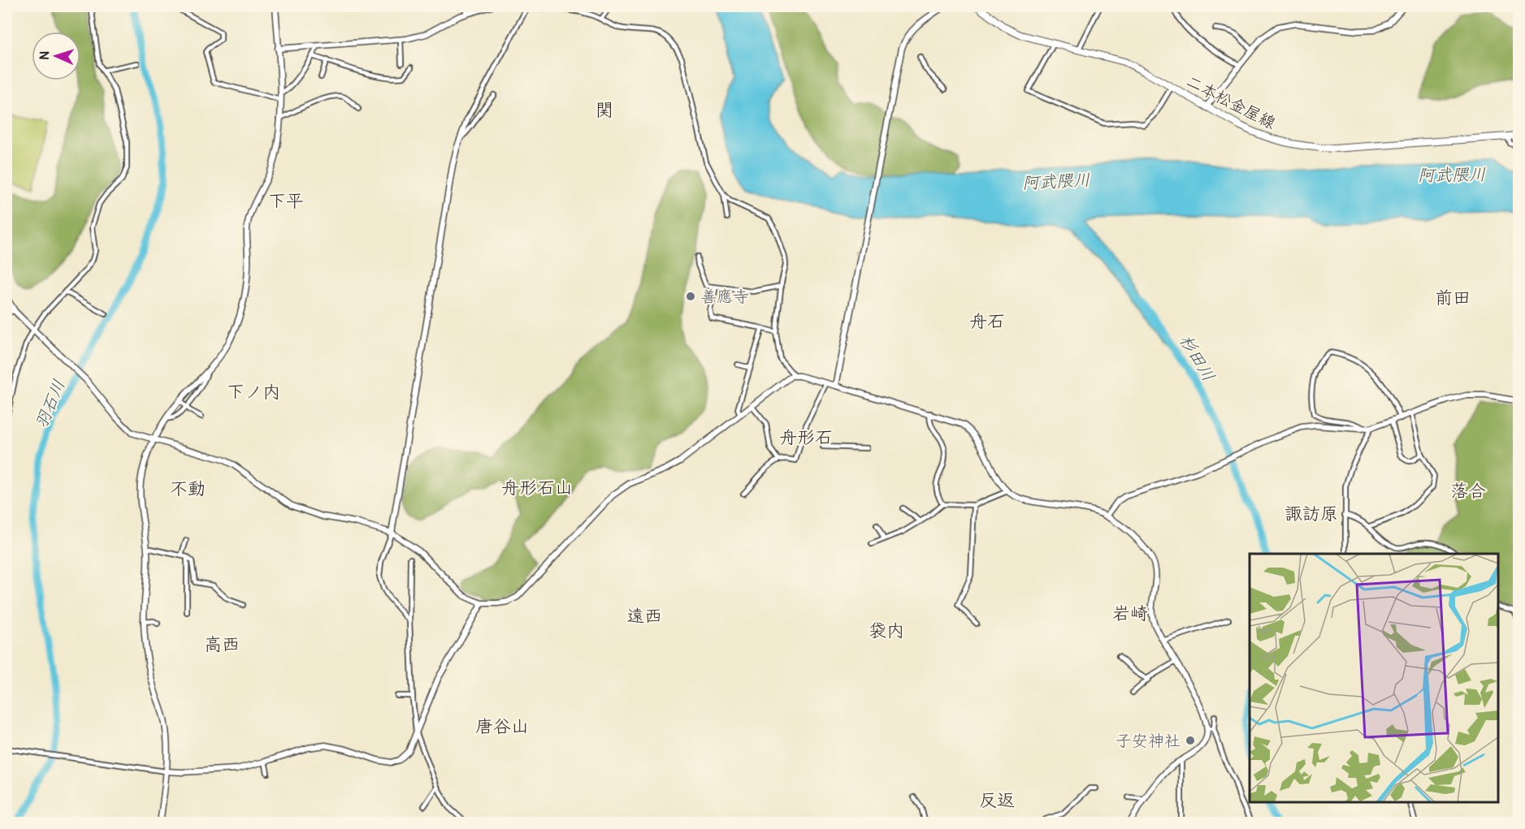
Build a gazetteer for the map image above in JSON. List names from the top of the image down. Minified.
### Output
{"streets":{"main road":["二本松金屋線"]},"districts":["関","下平","前田","舟石","下ノ内","舟形石","舟形石山","不動","落合","諏訪原","岩崎","遠西","袋内","高西","唐谷山","反返"],"water":["阿武隈川","杉田川","羽石川"],"places":["善應寺","子安神社"],"north":"left"}
